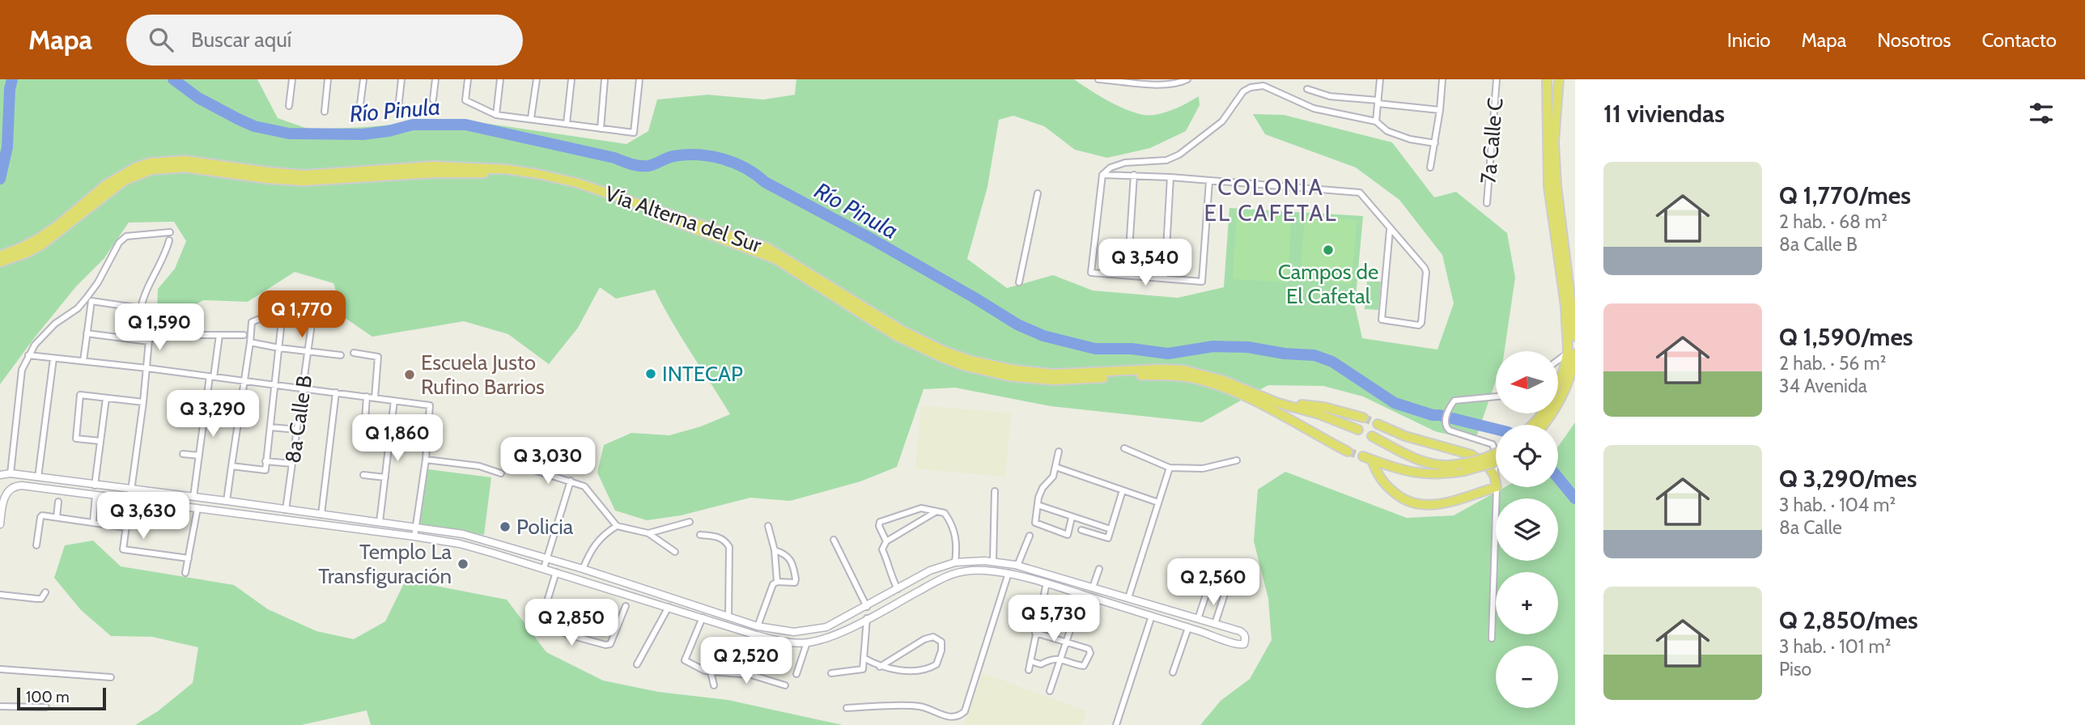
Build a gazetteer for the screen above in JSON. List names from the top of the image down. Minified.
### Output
{"streets":{"highway":["Vía Alterna del Sur"],"street":["7a Calle C","8a Calle B"]},"districts":["COLONIA EL CAFETAL"],"water":["Río Pinula"],"places":["Campos de El Cafetal","INTECAP","Escuela Justo Rufino Barrios","Policia","Templo La Transfiguración"],"scale_bar":"100 m","north":"left","page":{"header":"Mapa","search":"Buscar aquí","nav":["Inicio","Mapa","Nosotros","Contacto"],"heading":"11 viviendas","list":[{"name":"Q 1,770/mes","note":"2 hab. · 68 m² · 8a Calle B"},{"name":"Q 1,590/mes","note":"2 hab. · 56 m² · 34 Avenida"},{"name":"Q 3,290/mes","note":"3 hab. · 104 m² · 8a Calle"},{"name":"Q 2,850/mes","note":"3 hab. · 101 m² · Piso"}],"price":["Q 3,540","Q 1,770","Q 1,590","Q 3,290","Q 1,860","Q 3,030","Q 3,630","Q 2,560","Q 5,730","Q 2,850","Q 2,520"],"map_buttons":["+","−"],"scale":"100 m"}}
